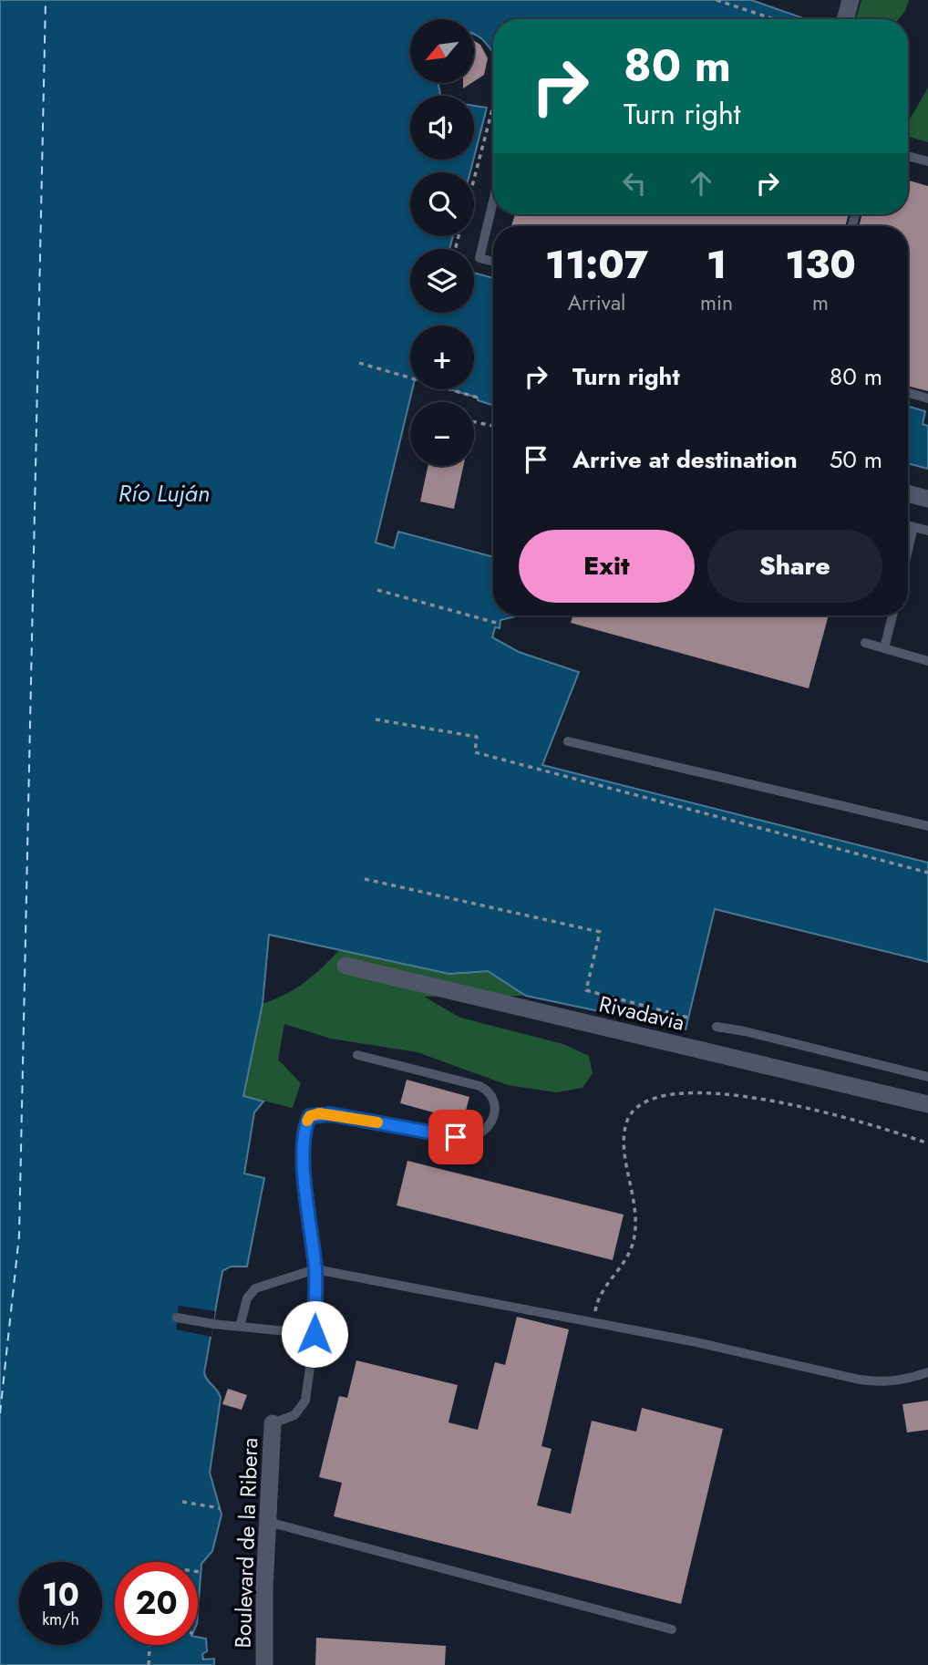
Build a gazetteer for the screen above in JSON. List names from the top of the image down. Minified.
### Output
{"streets":{"street":["Rivadavia","Boulevard de la Ribera"]},"water":["Río Luján"],"north":"bottom left","page":{"map_buttons":["+","−"],"turn":["80 m","Turn right"],"eta":["11:07","Arrival","1","min","130","m"],"list":[{"name":"Turn right","value":"80 m"},{"name":"Arrive at destination","value":"50 m"}],"buttons":["Exit","Share"],"speed":"10 km/h","limit":"20"}}
